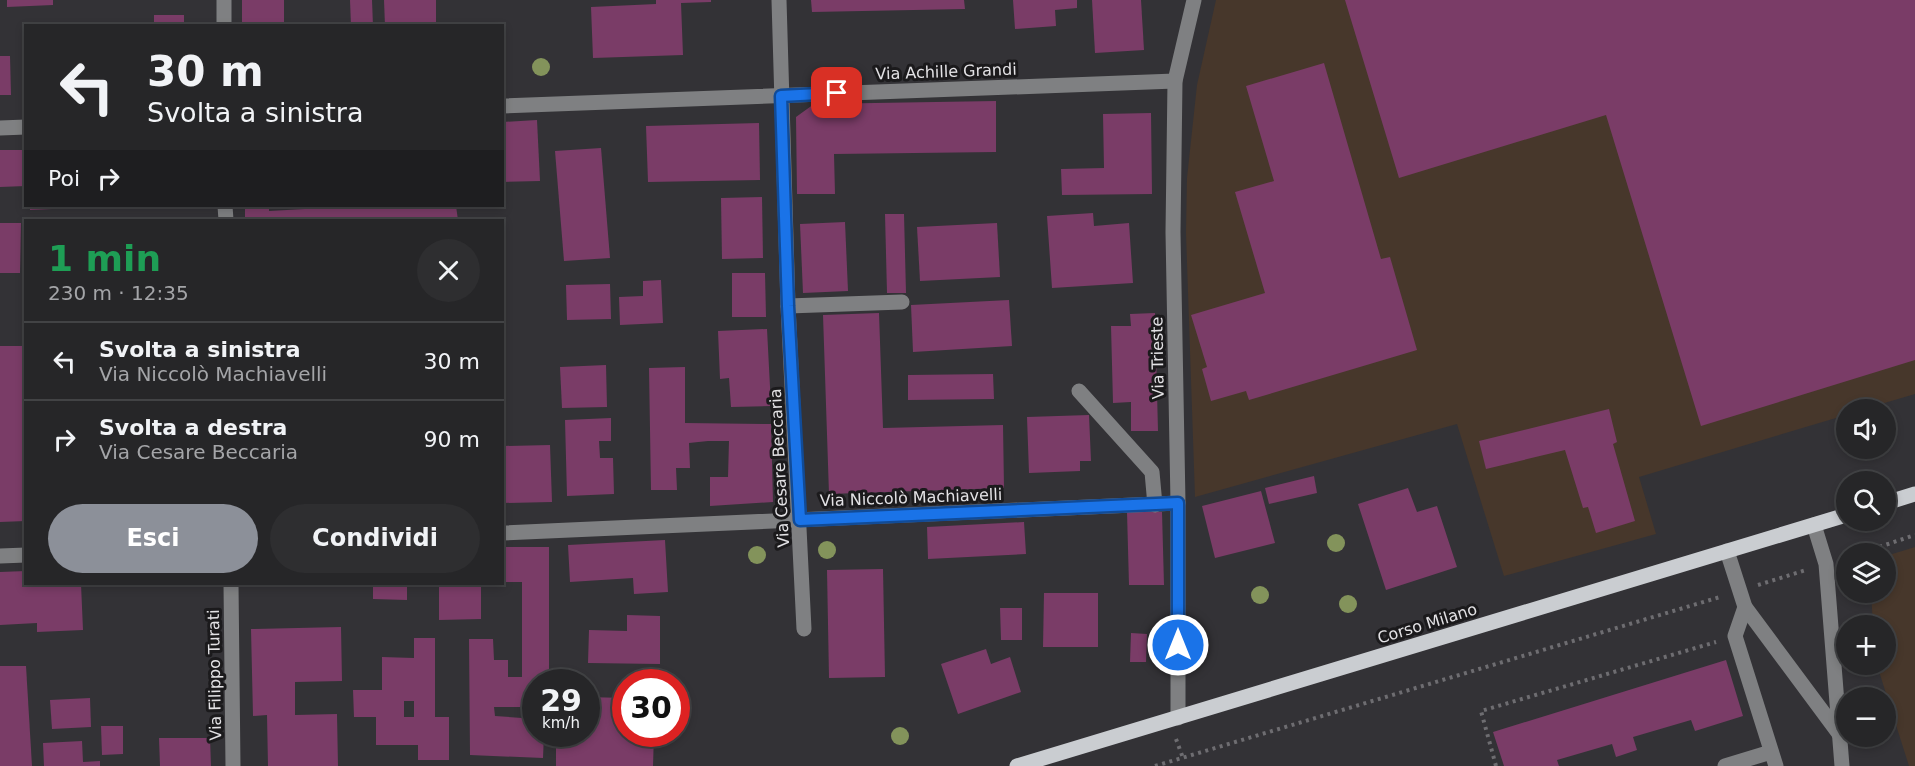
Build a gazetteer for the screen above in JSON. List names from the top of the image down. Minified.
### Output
{"streets":{"main road":["Corso Milano"],"street":["Via Achille Grandi","Via Trieste","Via Cesare Beccaria","Via Niccolò Machiavelli","Via Filippo Turati"]},"crossings":[["Via Achille Grandi","Via Trieste"],["Via Achille Grandi","Via Cesare Beccaria"],["Via Trieste","Via Niccolò Machiavelli"],["Via Trieste","Corso Milano"],["Via Cesare Beccaria","Via Niccolò Machiavelli"]],"page":{"turn":["30 m","Svolta a sinistra"],"then":"Poi","heading":["1 min","230 m · 12:35"],"list":[{"name":"Svolta a sinistra","note":"Via Niccolò Machiavelli","value":"30 m"},{"name":"Svolta a destra","note":"Via Cesare Beccaria","value":"90 m"}],"map_buttons":["+","−"],"buttons":["Esci","Condividi"],"speed":"29 km/h","limit":"30"}}
